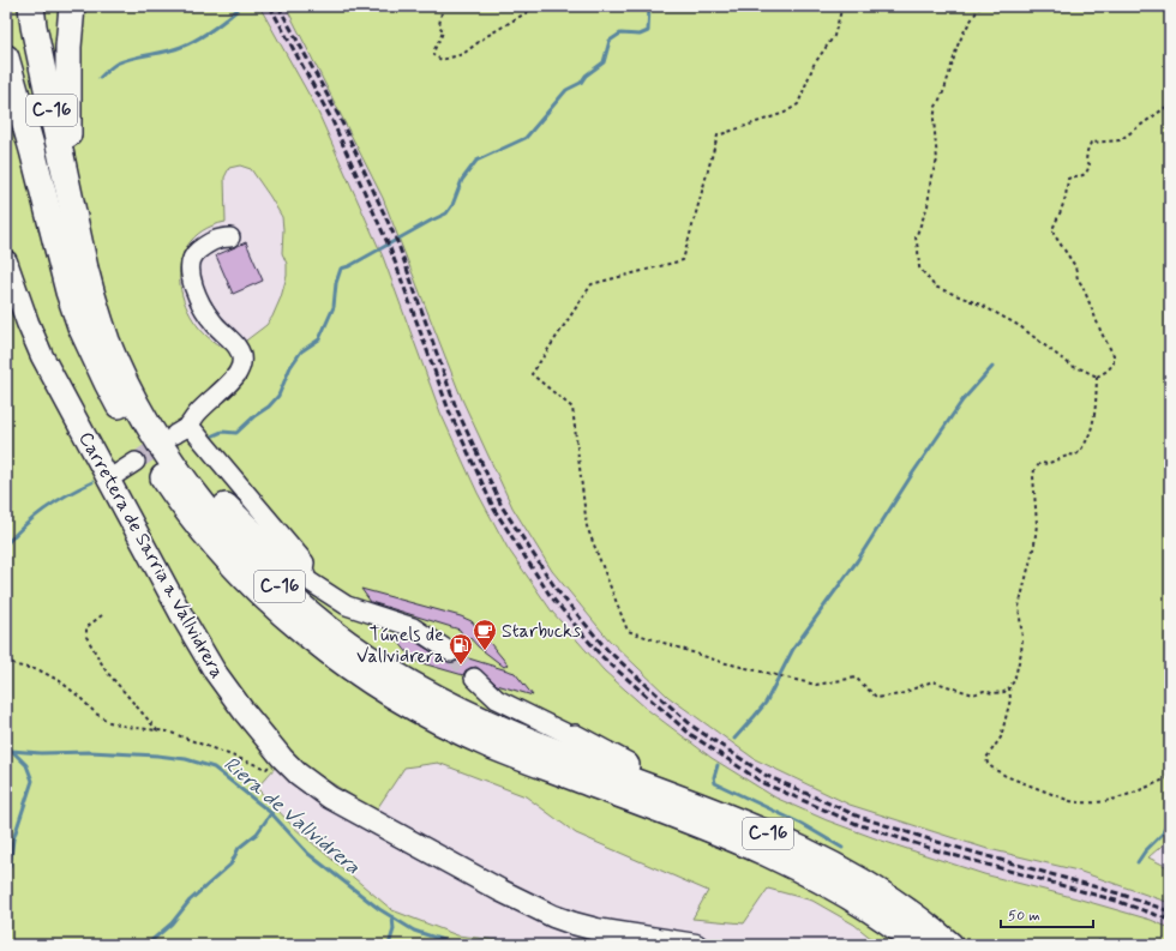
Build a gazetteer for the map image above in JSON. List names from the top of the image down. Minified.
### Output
{"streets":{"highway":["C-16"],"main road":["Carretera de Sarria a Vallvidrera"]},"water":["Riera de Vallvidrera"],"places":{"cafe":["Starbucks"],"fuel station":["Túnels de Vallvidrera"]},"scale_bar":"50 m"}
